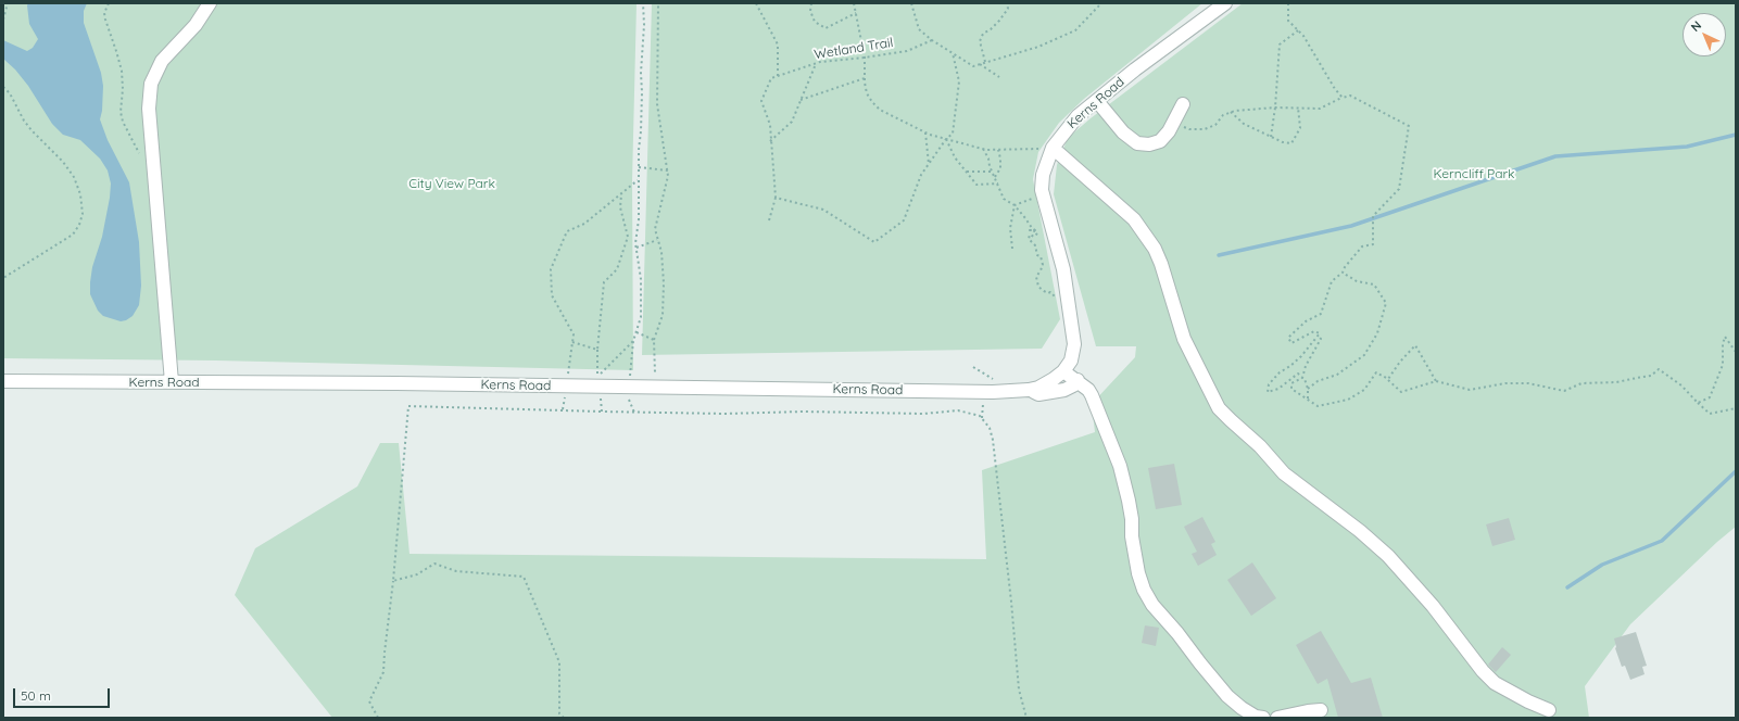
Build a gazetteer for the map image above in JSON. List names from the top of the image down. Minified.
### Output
{"streets":{"street":["Kerns Road"],"path":["Wetland Trail"]},"parks":["Kerncliff Park","City View Park"],"scale_bar":"50 m","north":"top left"}
